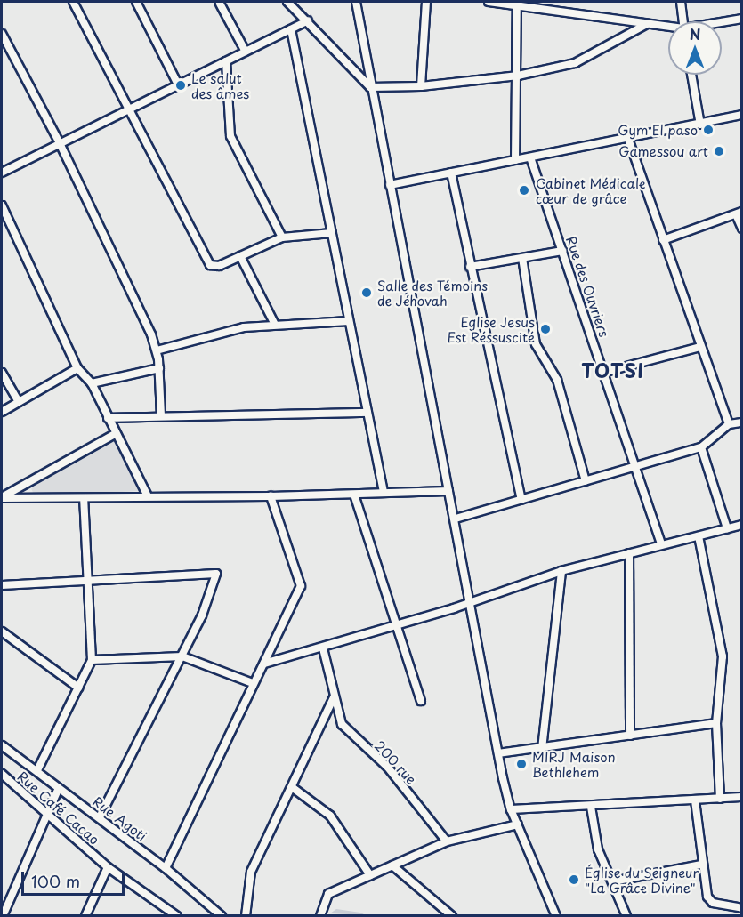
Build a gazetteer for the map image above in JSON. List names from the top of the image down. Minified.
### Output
{"streets":{"street":["Rue des Ouvriers","200 rue","Rue Café Cacao","Rue Agoti"]},"districts":["TOTSI"],"places":["Le salut des âmes","Gym El paso","Gamessou art","Cabinet Médicale cœur de grâce","Salle des Témoins de Jéhovah","Eglise Jesus Est Réssuscité","MIRJ Maison Bethlehem","Église du Seigneur \"La Grâce Divine\""],"scale_bar":"100 m","north":"top"}
